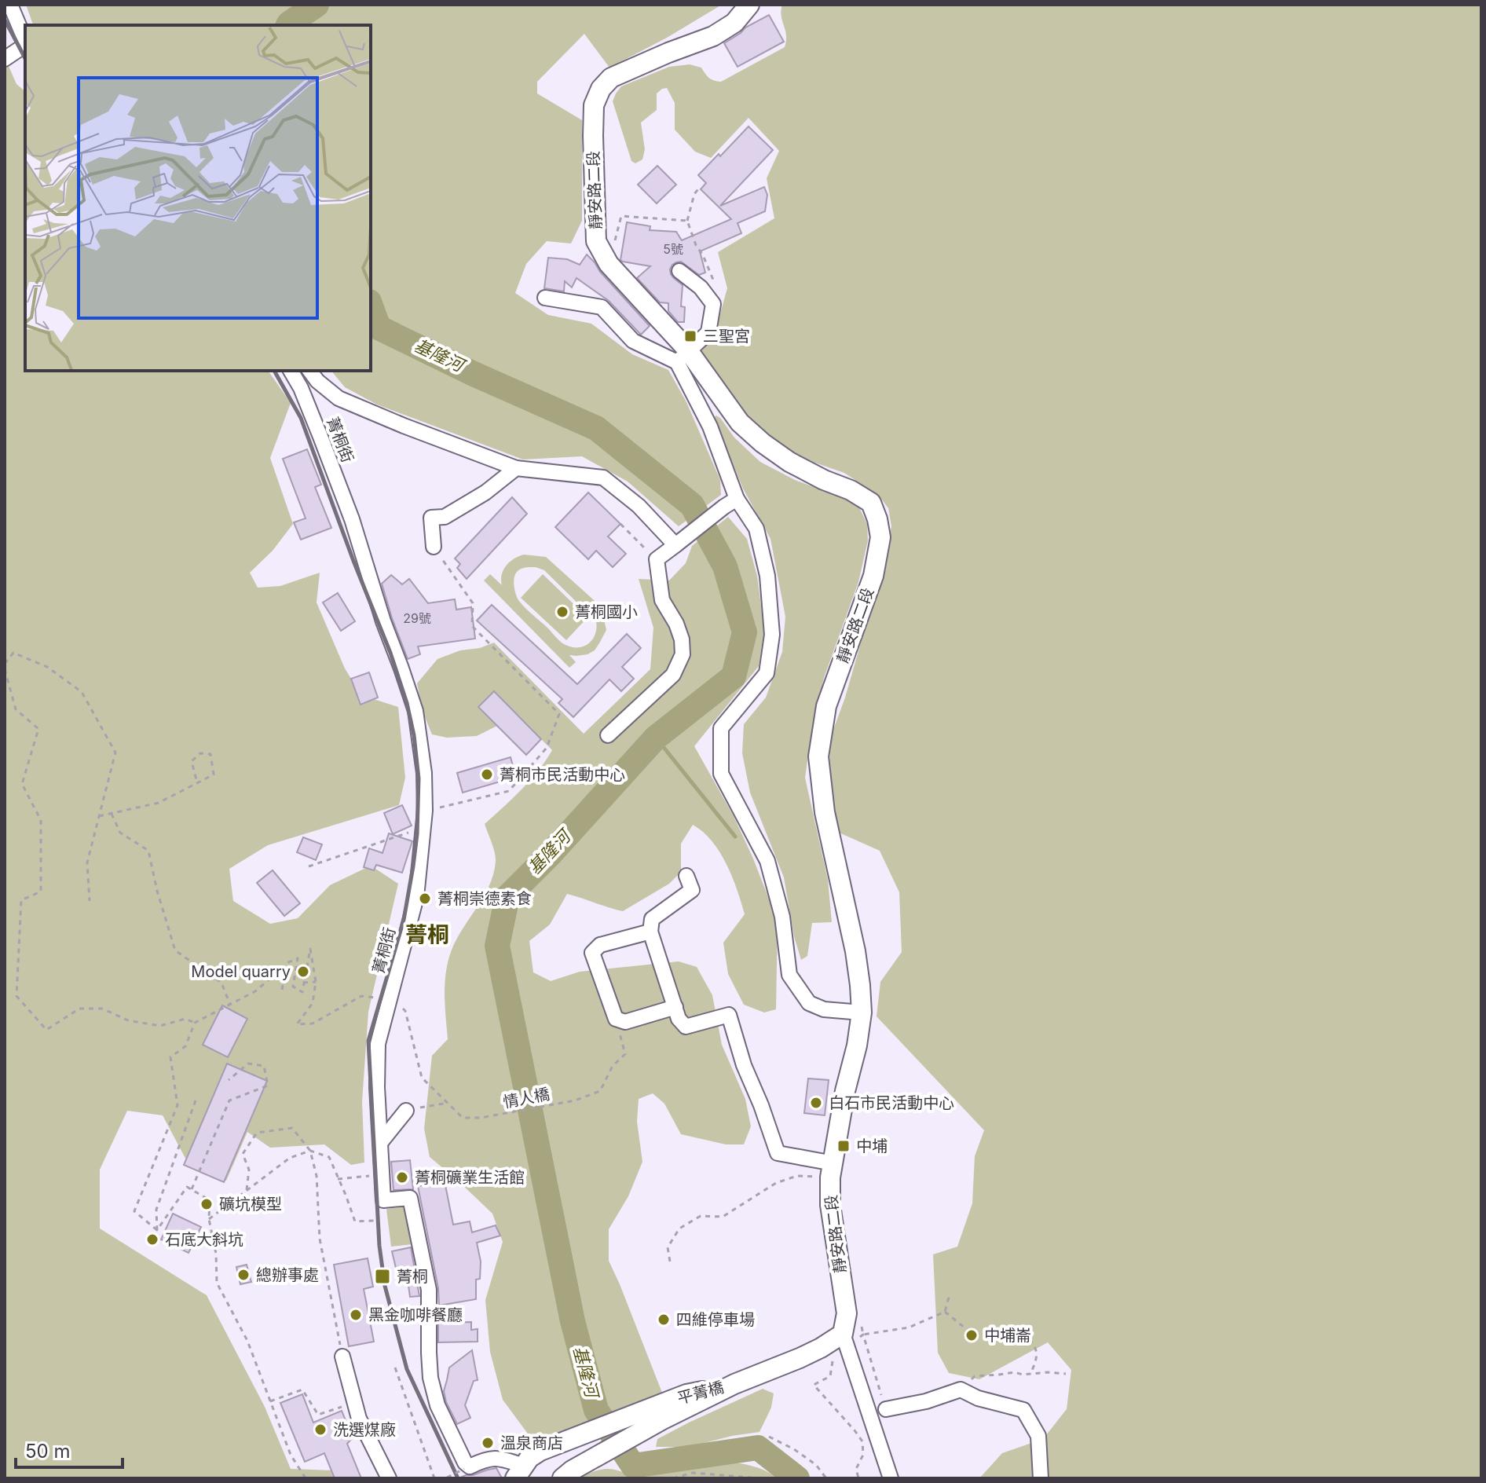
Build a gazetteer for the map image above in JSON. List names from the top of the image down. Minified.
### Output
{"streets":{"main road":["靜安路二段","平菁橋"],"street":["菁桐街"],"path":["情人橋"]},"crossings":[["菁桐街","平菁橋"]],"districts":["菁桐"],"water":["基隆河"],"places":{"transit":["三聖宮","中埔","菁桐"],"other":["菁桐國小","菁桐市民活動中心","菁桐崇德素食","Model quarry","白石市民活動中心","菁桐礦業生活館","礦坑模型","石底大斜坑","總辦事處","黑金咖啡餐廳","四維停車場","中埔崙","洗選煤廠","溫泉商店"]},"house_numbers":["5號","29號"],"scale_bar":"50 m"}
